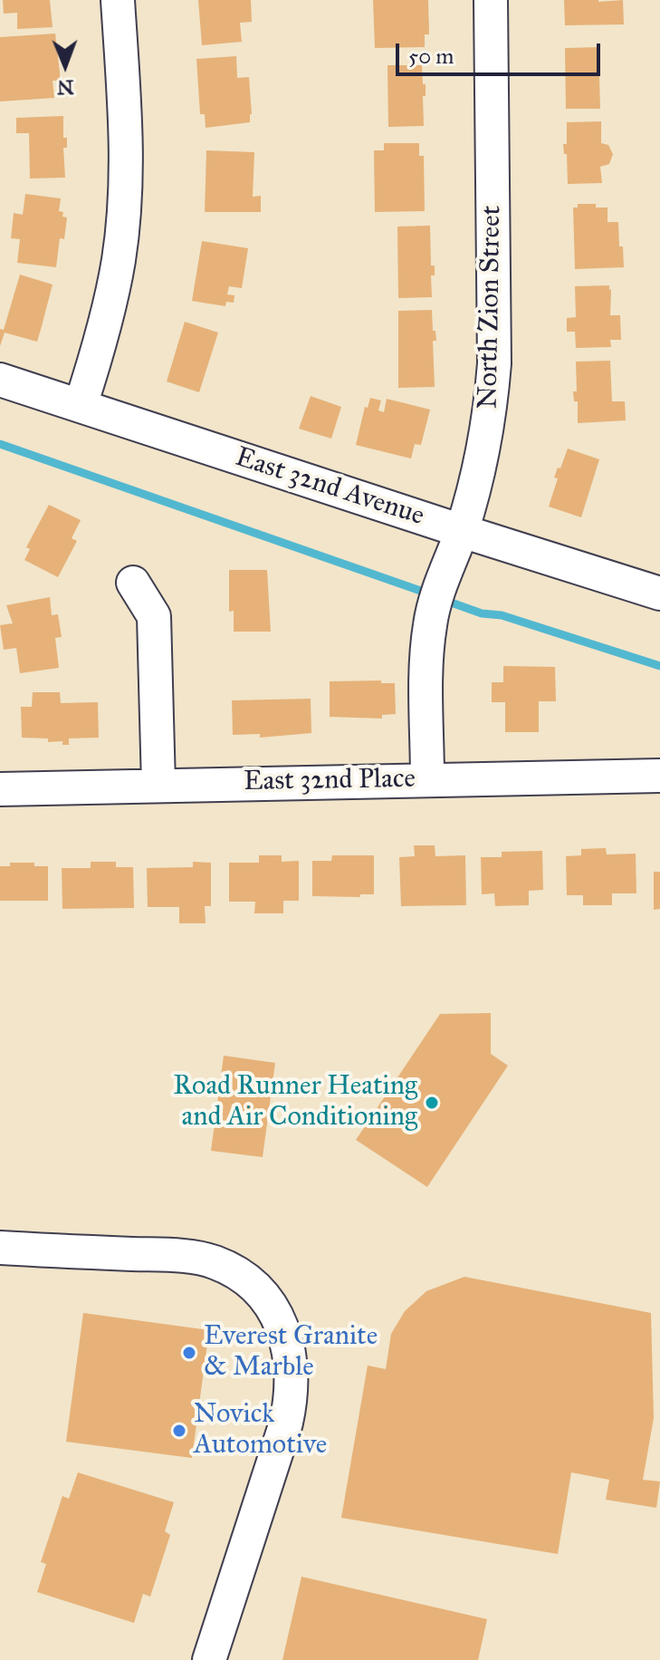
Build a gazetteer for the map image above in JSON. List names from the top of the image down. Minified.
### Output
{"streets":{"street":["North Zion Street","East 32nd Avenue","East 32nd Place"]},"crossings":[["North Zion Street","East 32nd Avenue"],["North Zion Street","East 32nd Place"]],"places":["Road Runner Heating and Air Conditioning","Everest Granite & Marble","Novick Automotive"],"scale_bar":"50 m","north":"bottom"}
